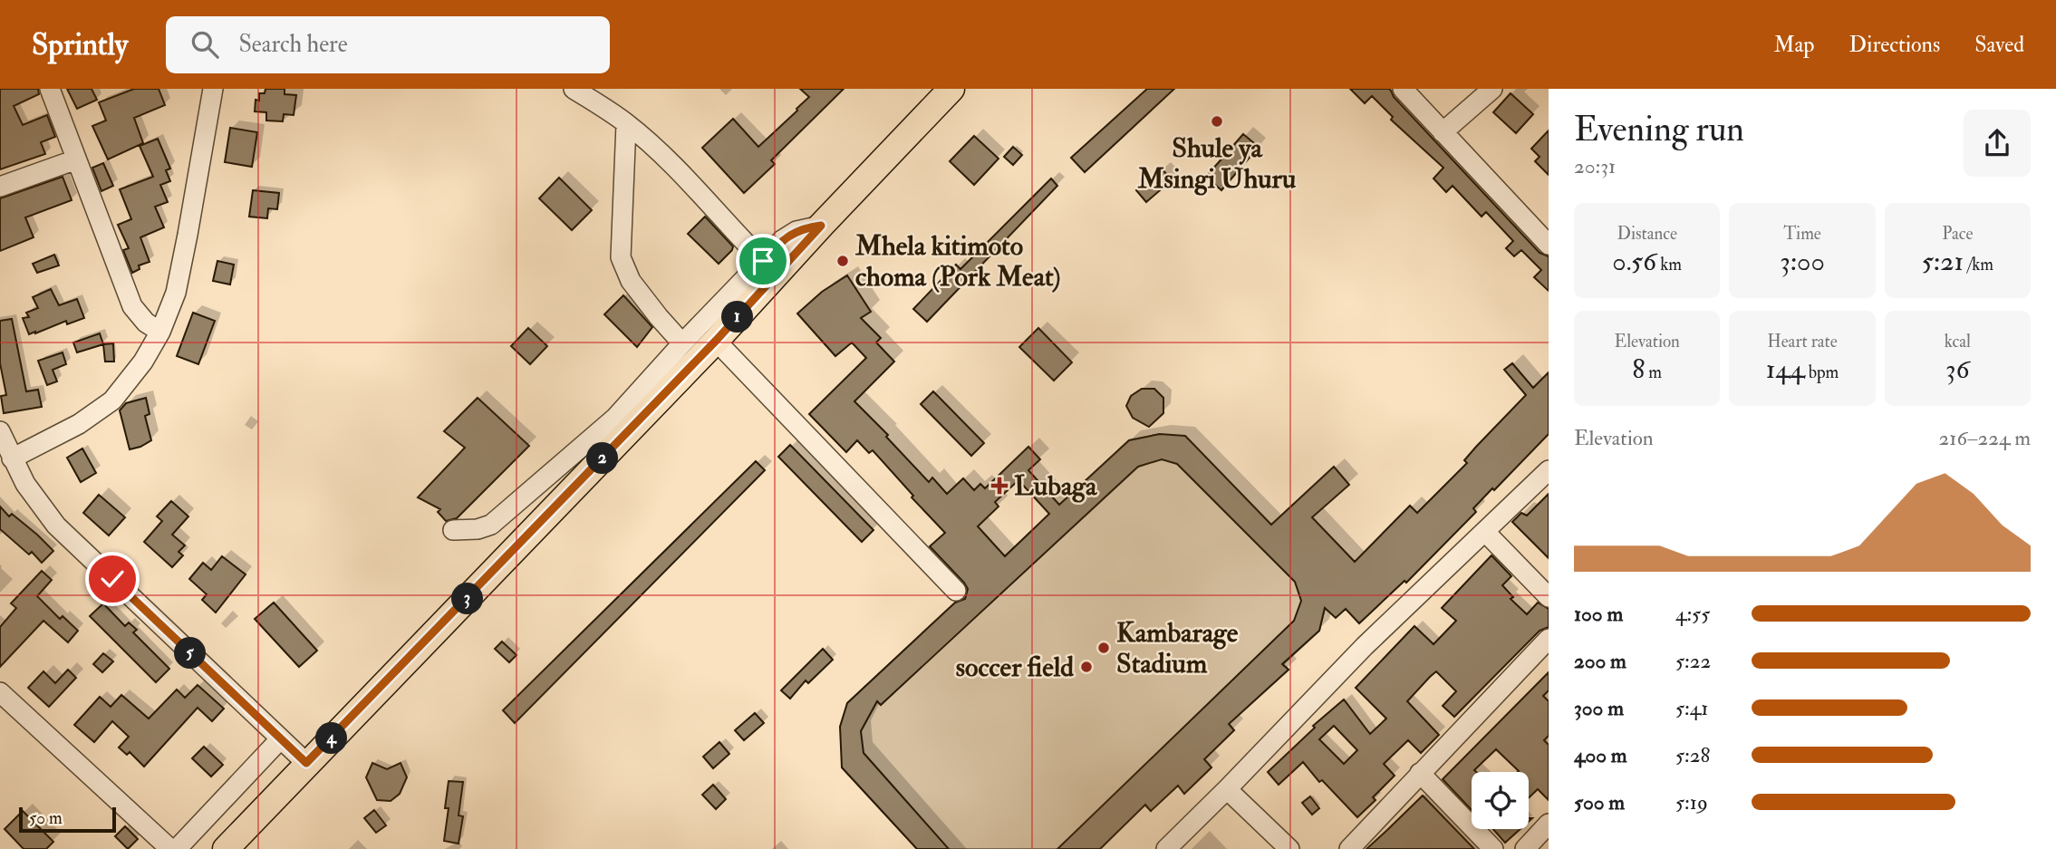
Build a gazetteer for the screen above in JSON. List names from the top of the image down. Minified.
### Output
{"places":{"other":["Shule ya Msingi Uhuru","Mhela kitimoto choma (Pork Meat)","Kambarage Stadium","soccer field"],"health":["Lubaga"]},"scale_bar":"50 m","page":{"header":"Sprintly","search":"Search here","nav":["Map","Directions","Saved"],"heading":["Evening run","20:31"],"stats":[["Distance","0.56 km"],["Time","3:00"],["Pace","5:21 /km"],["Elevation","8 m"],["Heart rate","144 bpm"],["kcal","36"]],"pins":["1","2","3","5","4"],"chart":["Elevation","216–224 m"],"list":[{"name":"100 m","note":"4:55"},{"name":"200 m","note":"5:22"},{"name":"300 m","note":"5:41"},{"name":"400 m","note":"5:28"},{"name":"500 m","note":"5:19"}],"scale":"50 m"}}
